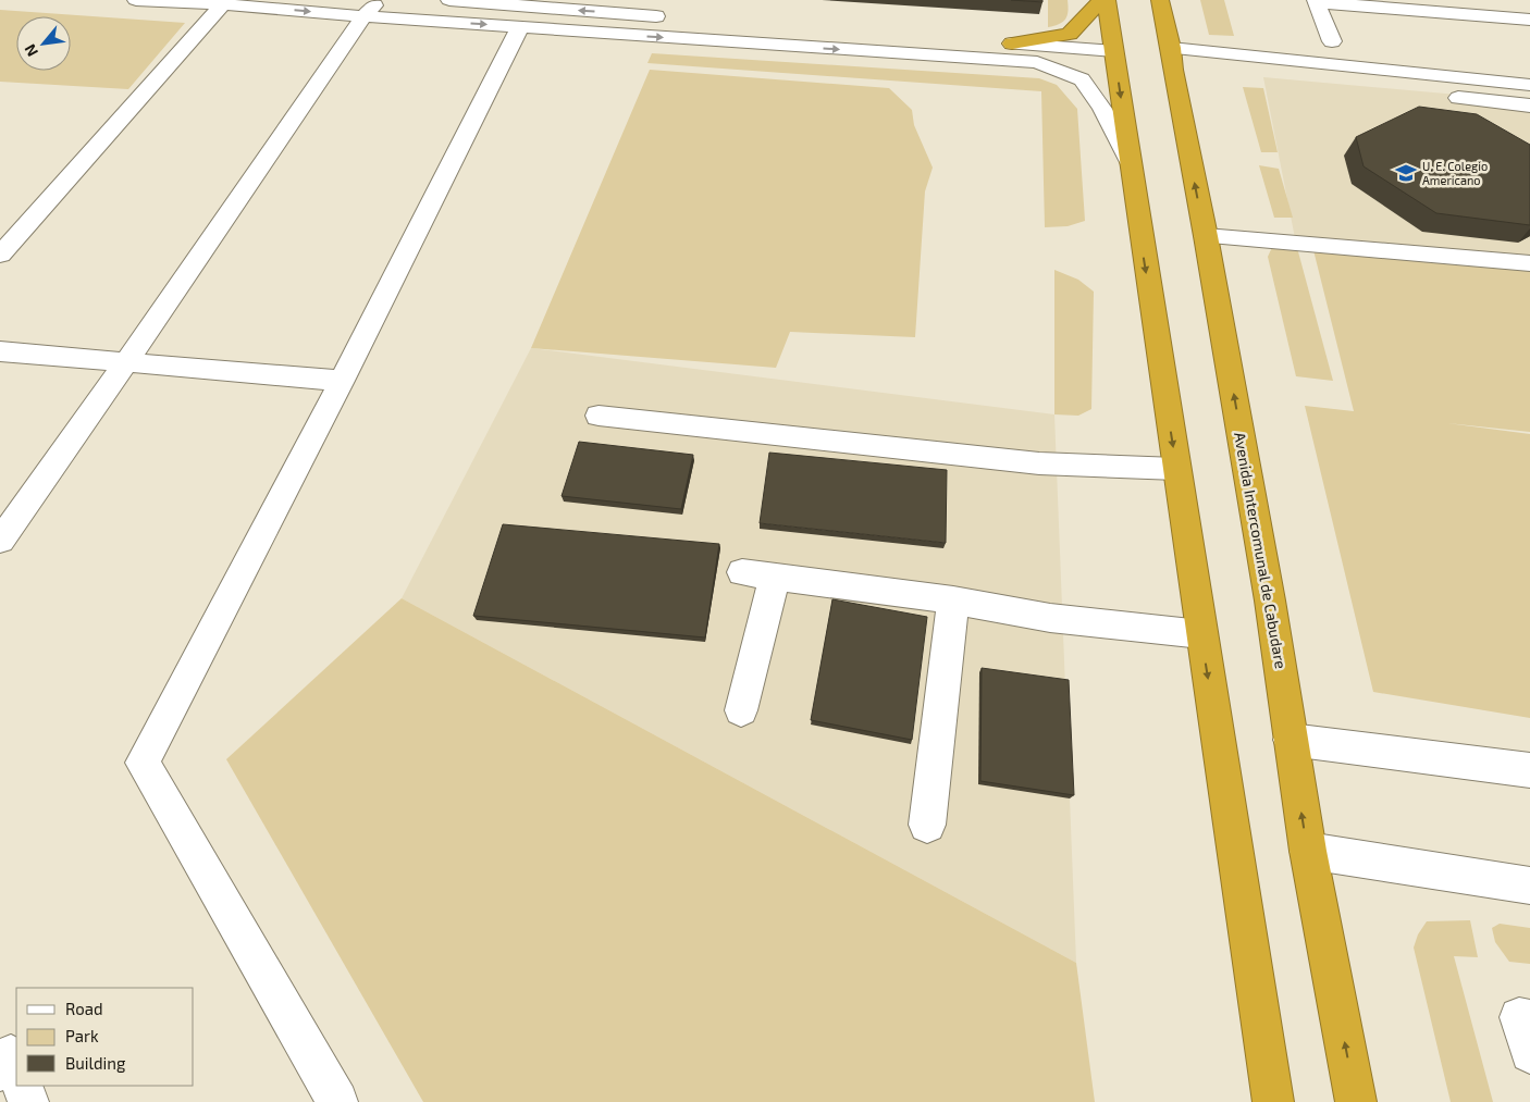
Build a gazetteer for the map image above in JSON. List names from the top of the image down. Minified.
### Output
{"streets":{"highway":["Avenida Intercomunal de Cabudare"]},"places":{"school or university":["U. E. Colegio Americano"]},"legend":["Road","Park","Building"],"north":"bottom left"}
